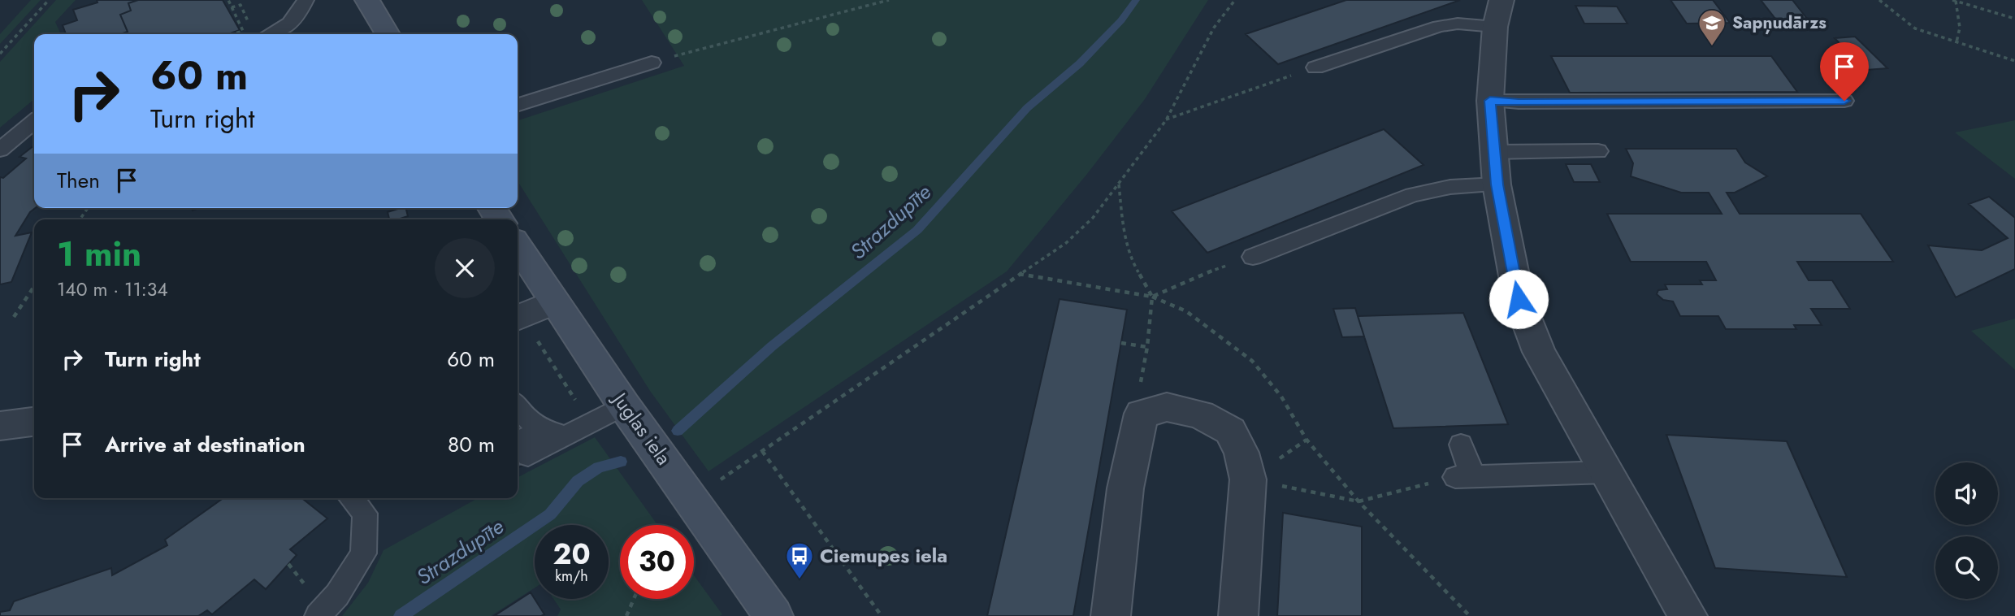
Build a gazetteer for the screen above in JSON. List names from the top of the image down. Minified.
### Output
{"streets":{"street":["Juglas iela"]},"water":["Strazdupīte"],"places":{"school or university":["Sapņudārzs"],"bus stop":["Ciemupes iela"]},"page":{"turn":["60 m","Turn right"],"then":"Then","heading":["1 min","140 m · 11:34"],"list":[{"name":"Turn right","value":"60 m"},{"name":"Arrive at destination","value":"80 m"}],"speed":"20 km/h","limit":"30"}}
